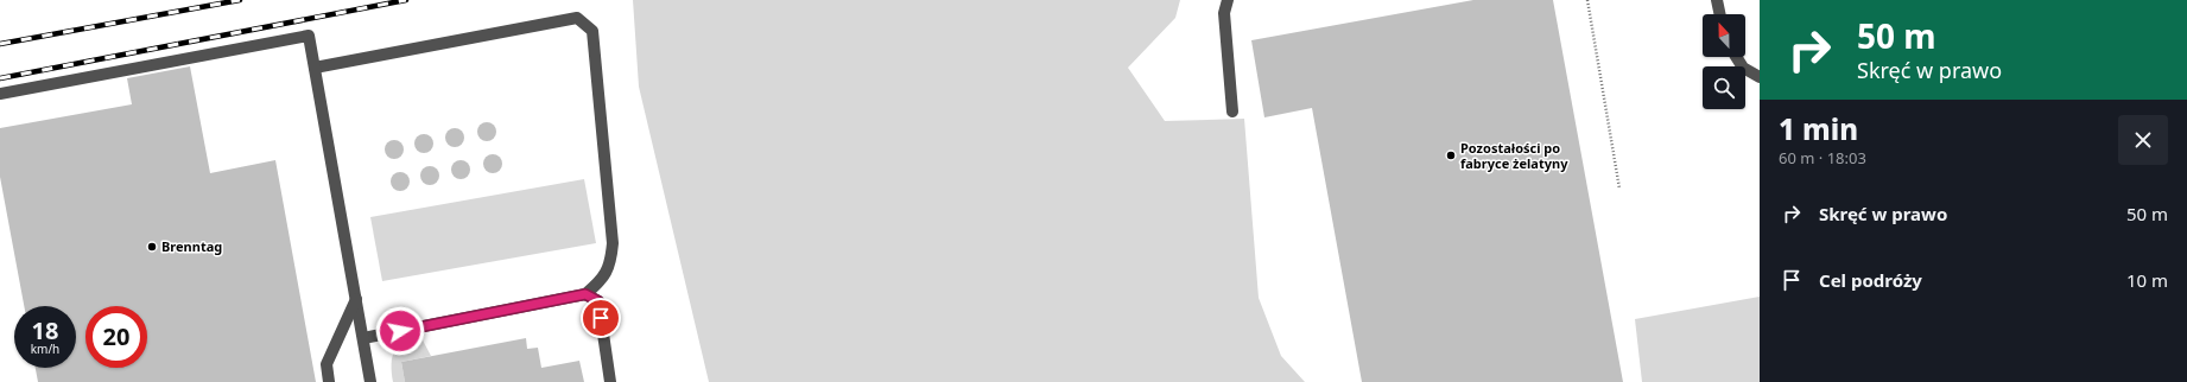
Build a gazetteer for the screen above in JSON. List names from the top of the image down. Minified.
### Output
{"places":["Pozostałości po fabryce żelatyny","Brenntag"],"north":"top","page":{"turn":["50 m","Skręć w prawo"],"heading":["1 min","60 m · 18:03"],"list":[{"name":"Skręć w prawo","value":"50 m"},{"name":"Cel podróży","value":"10 m"}],"speed":"18 km/h","limit":"20"}}
